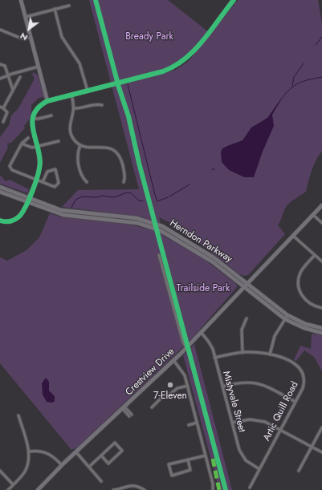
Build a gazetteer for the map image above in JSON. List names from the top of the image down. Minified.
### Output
{"streets":{"main road":["Herndon Parkway","Crestview Drive"],"street":["Mistyvale Street","Artic Quill Road"]},"crossings":[["Herndon Parkway","Crestview Drive"],["Crestview Drive","Mistyvale Street"],["Mistyvale Street","Artic Quill Road"]],"parks":["Bready Park","Trailside Park"],"places":["7-Eleven"],"north":"bottom left"}
